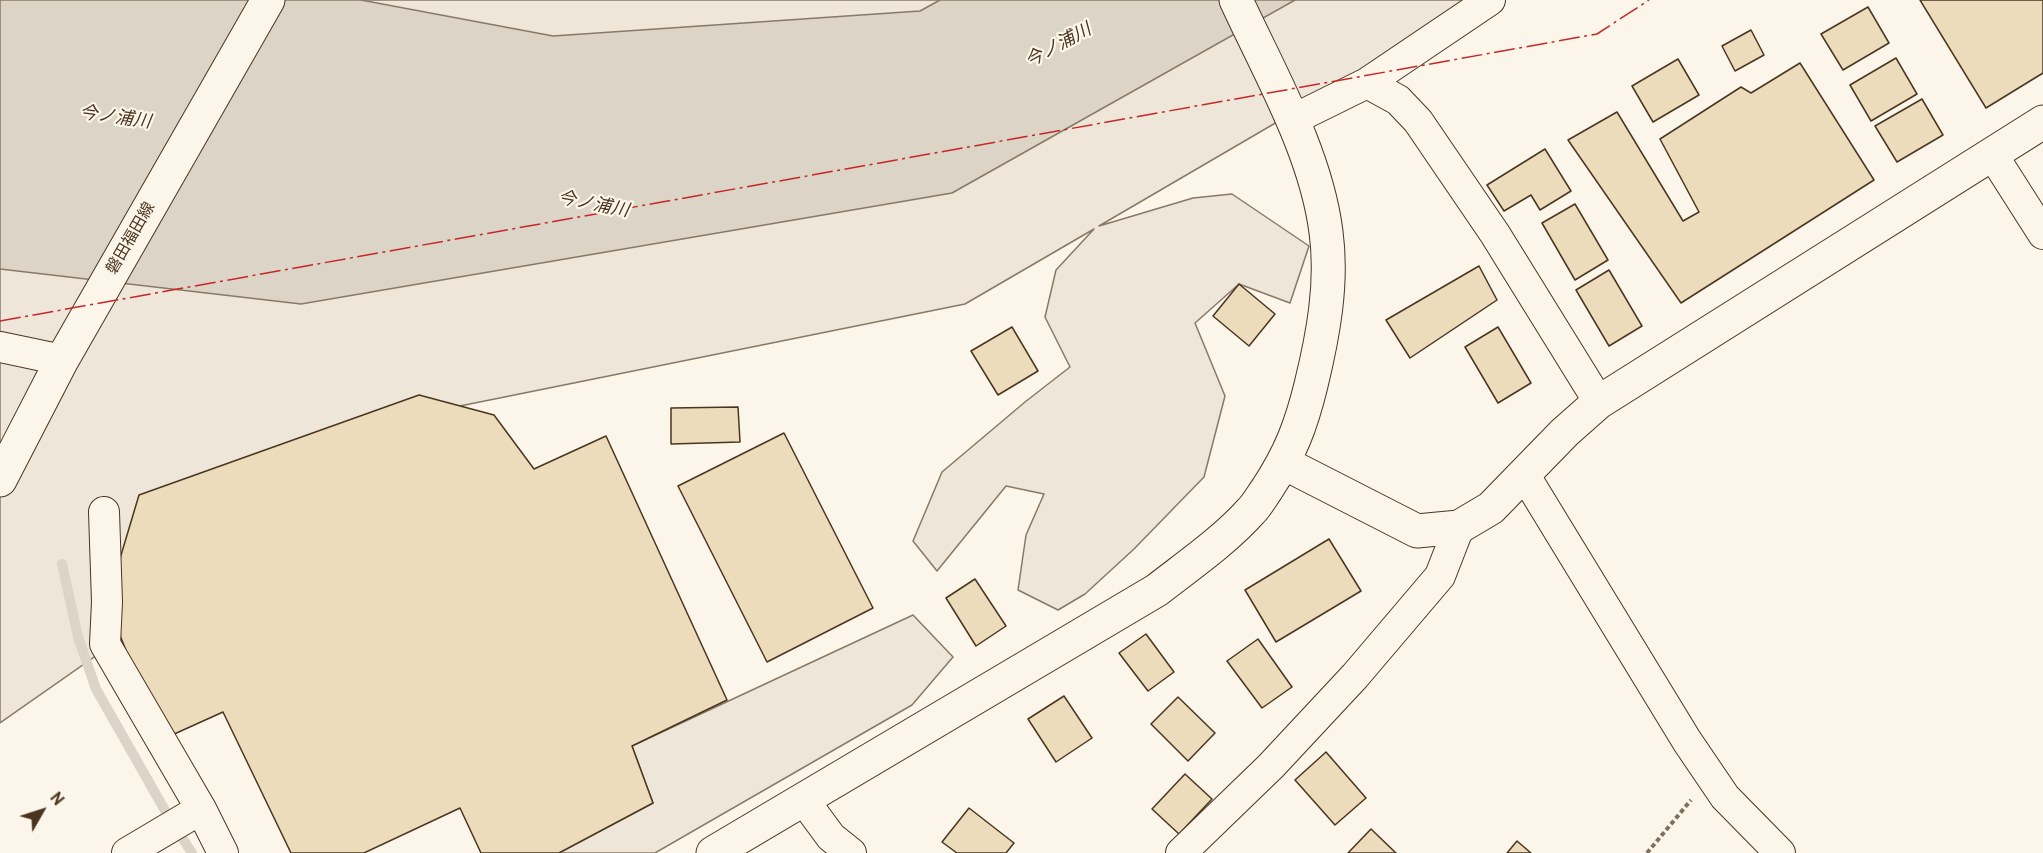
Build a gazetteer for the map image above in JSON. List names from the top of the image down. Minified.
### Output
{"streets":{"street":["磐田福田線"]},"water":["今ノ浦川"],"north":"top right"}
